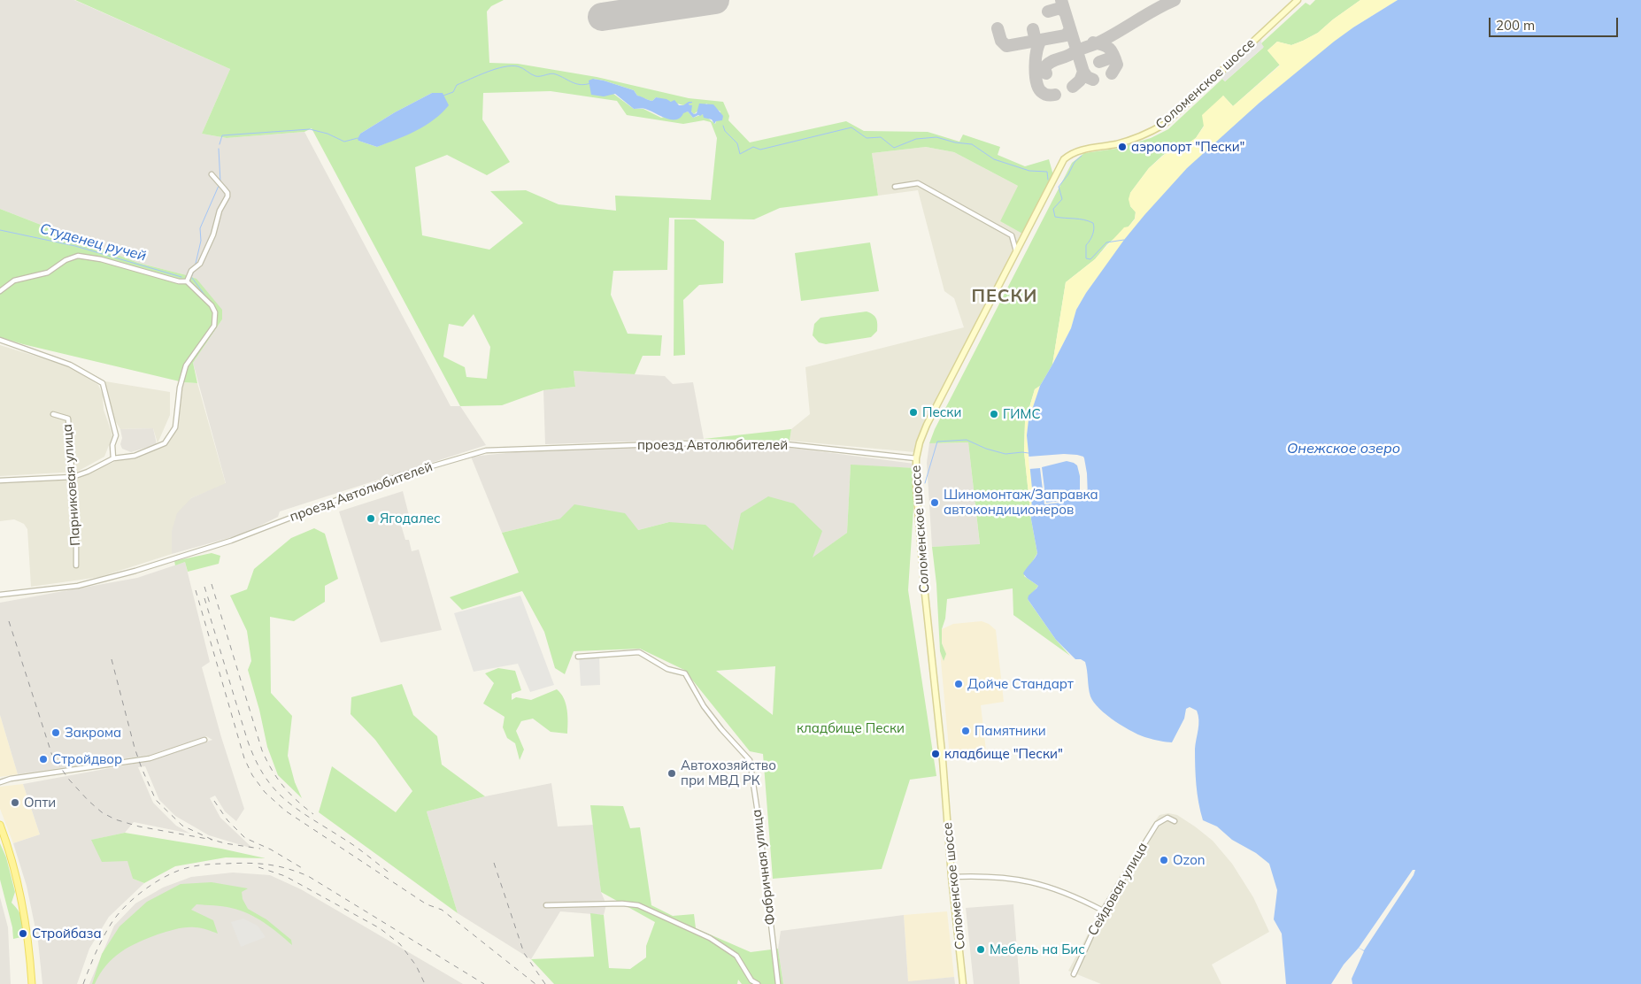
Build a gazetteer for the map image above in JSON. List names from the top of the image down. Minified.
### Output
{"streets":{"main road":["Соломенское шоссе"],"street":["проезд Автолюбителей","Парниковая улица","Фабричная улица","Сейдовая улица"]},"crossings":[["Соломенское шоссе","проезд Автолюбителей"]],"districts":["ПЕСКИ"],"water":["Студенец ручей","Онежское озеро"],"parks":["кладбище Пески"],"places":["аэропорт \"Пески\"","Пески","ГИМС","Шиномонтаж/Заправка автокондиционеров","Ягодалес","Дойче Стандарт","Памятники","Закрома","кладбище \"Пески\"","Стройдвор","Автохозяйство при МВД РК","Опти","Ozon","Стройбаза","Мебель на Бис"],"scale_bar":"200 m"}
